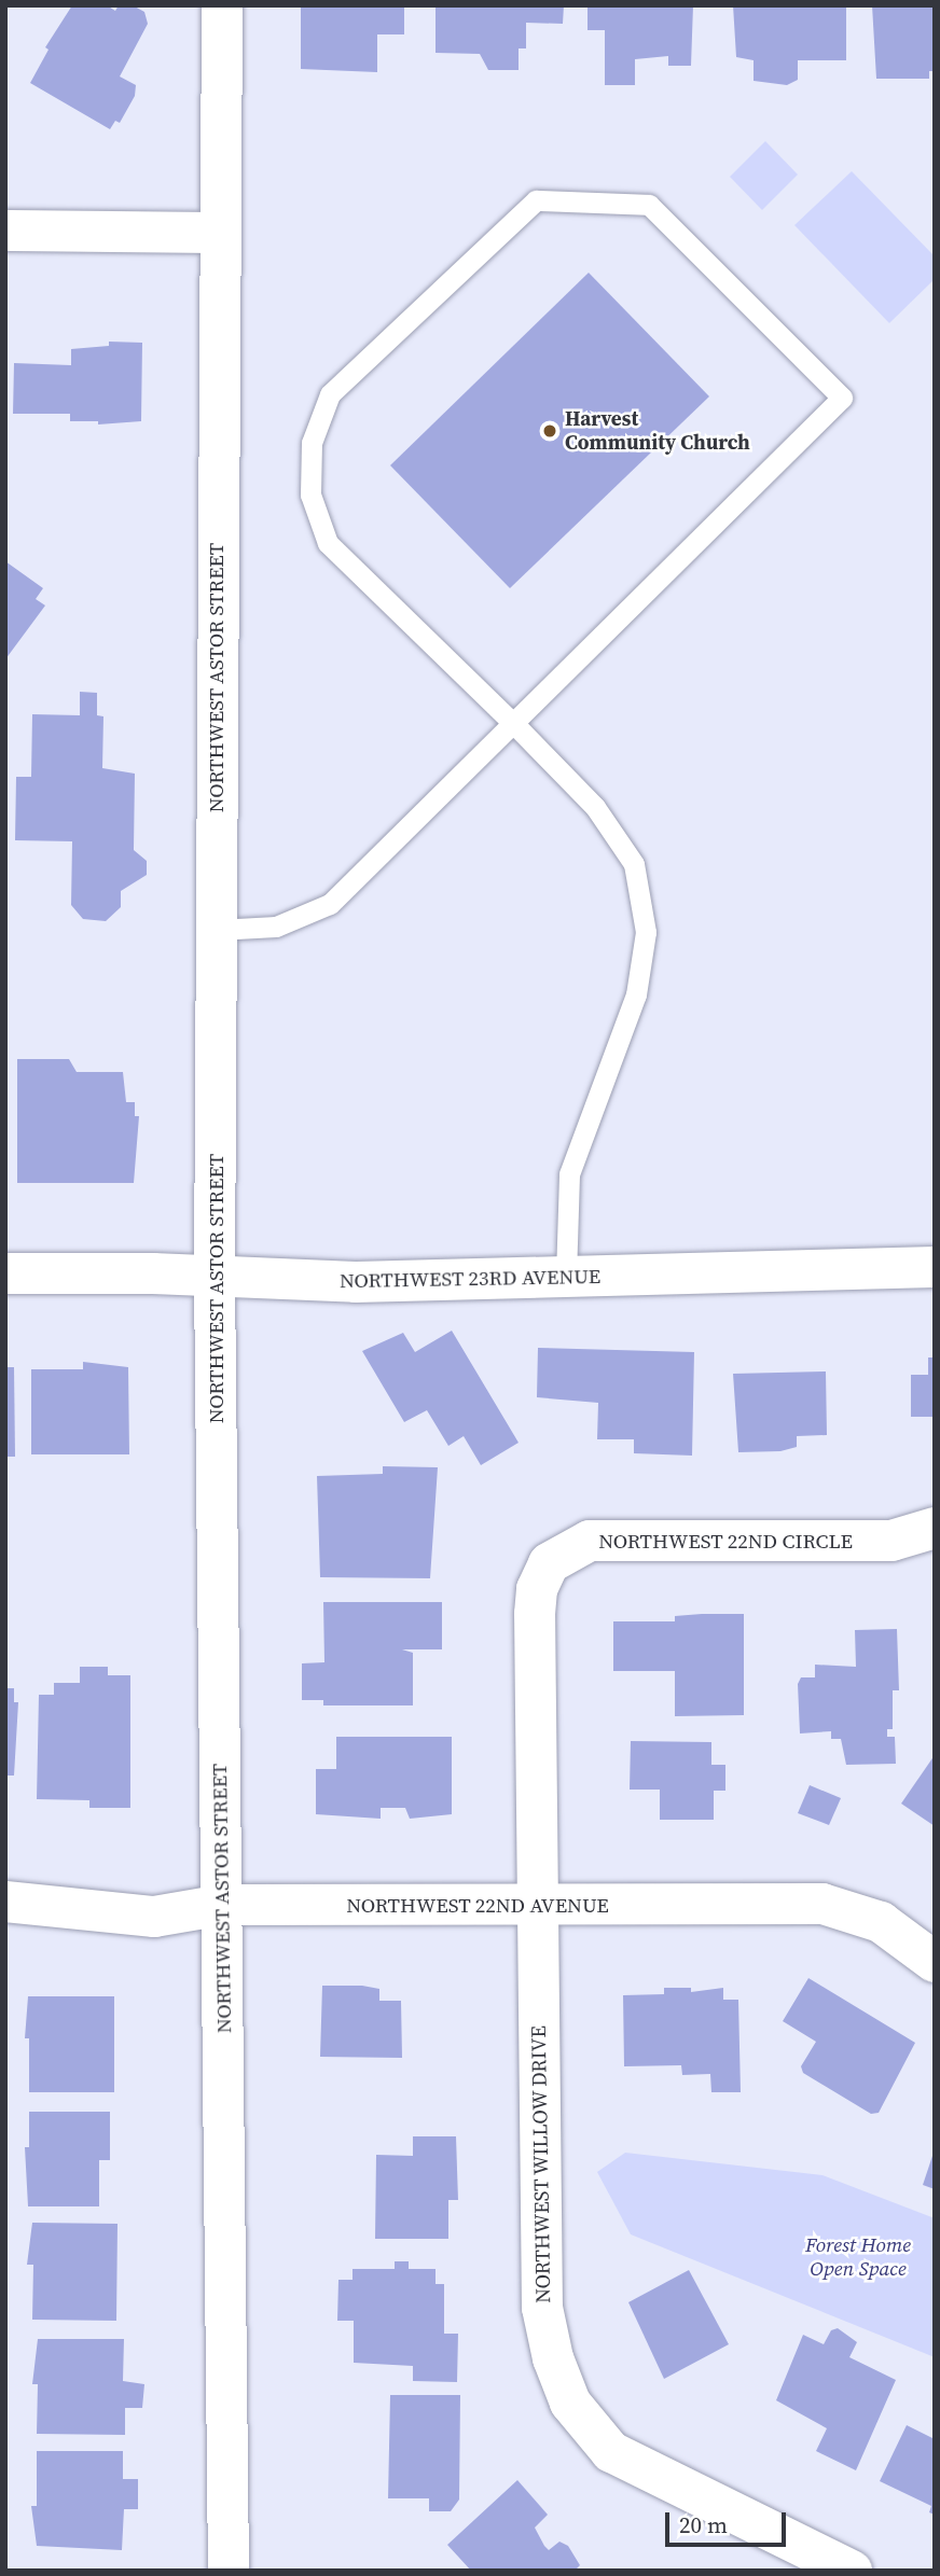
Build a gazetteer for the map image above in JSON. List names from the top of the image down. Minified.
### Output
{"streets":{"street":["NORTHWEST ASTOR STREET","NORTHWEST 23RD AVENUE","NORTHWEST 22ND CIRCLE","NORTHWEST 22ND AVENUE","NORTHWEST WILLOW DRIVE"]},"crossings":[["NORTHWEST ASTOR STREET","NORTHWEST 23RD AVENUE"],["NORTHWEST ASTOR STREET","NORTHWEST 22ND AVENUE"],["NORTHWEST 22ND CIRCLE","NORTHWEST 22ND AVENUE"],["NORTHWEST 22ND CIRCLE","NORTHWEST WILLOW DRIVE"],["NORTHWEST 22ND AVENUE","NORTHWEST WILLOW DRIVE"]],"parks":["Forest Home Open Space"],"places":["Harvest Community Church"],"scale_bar":"20 m"}
